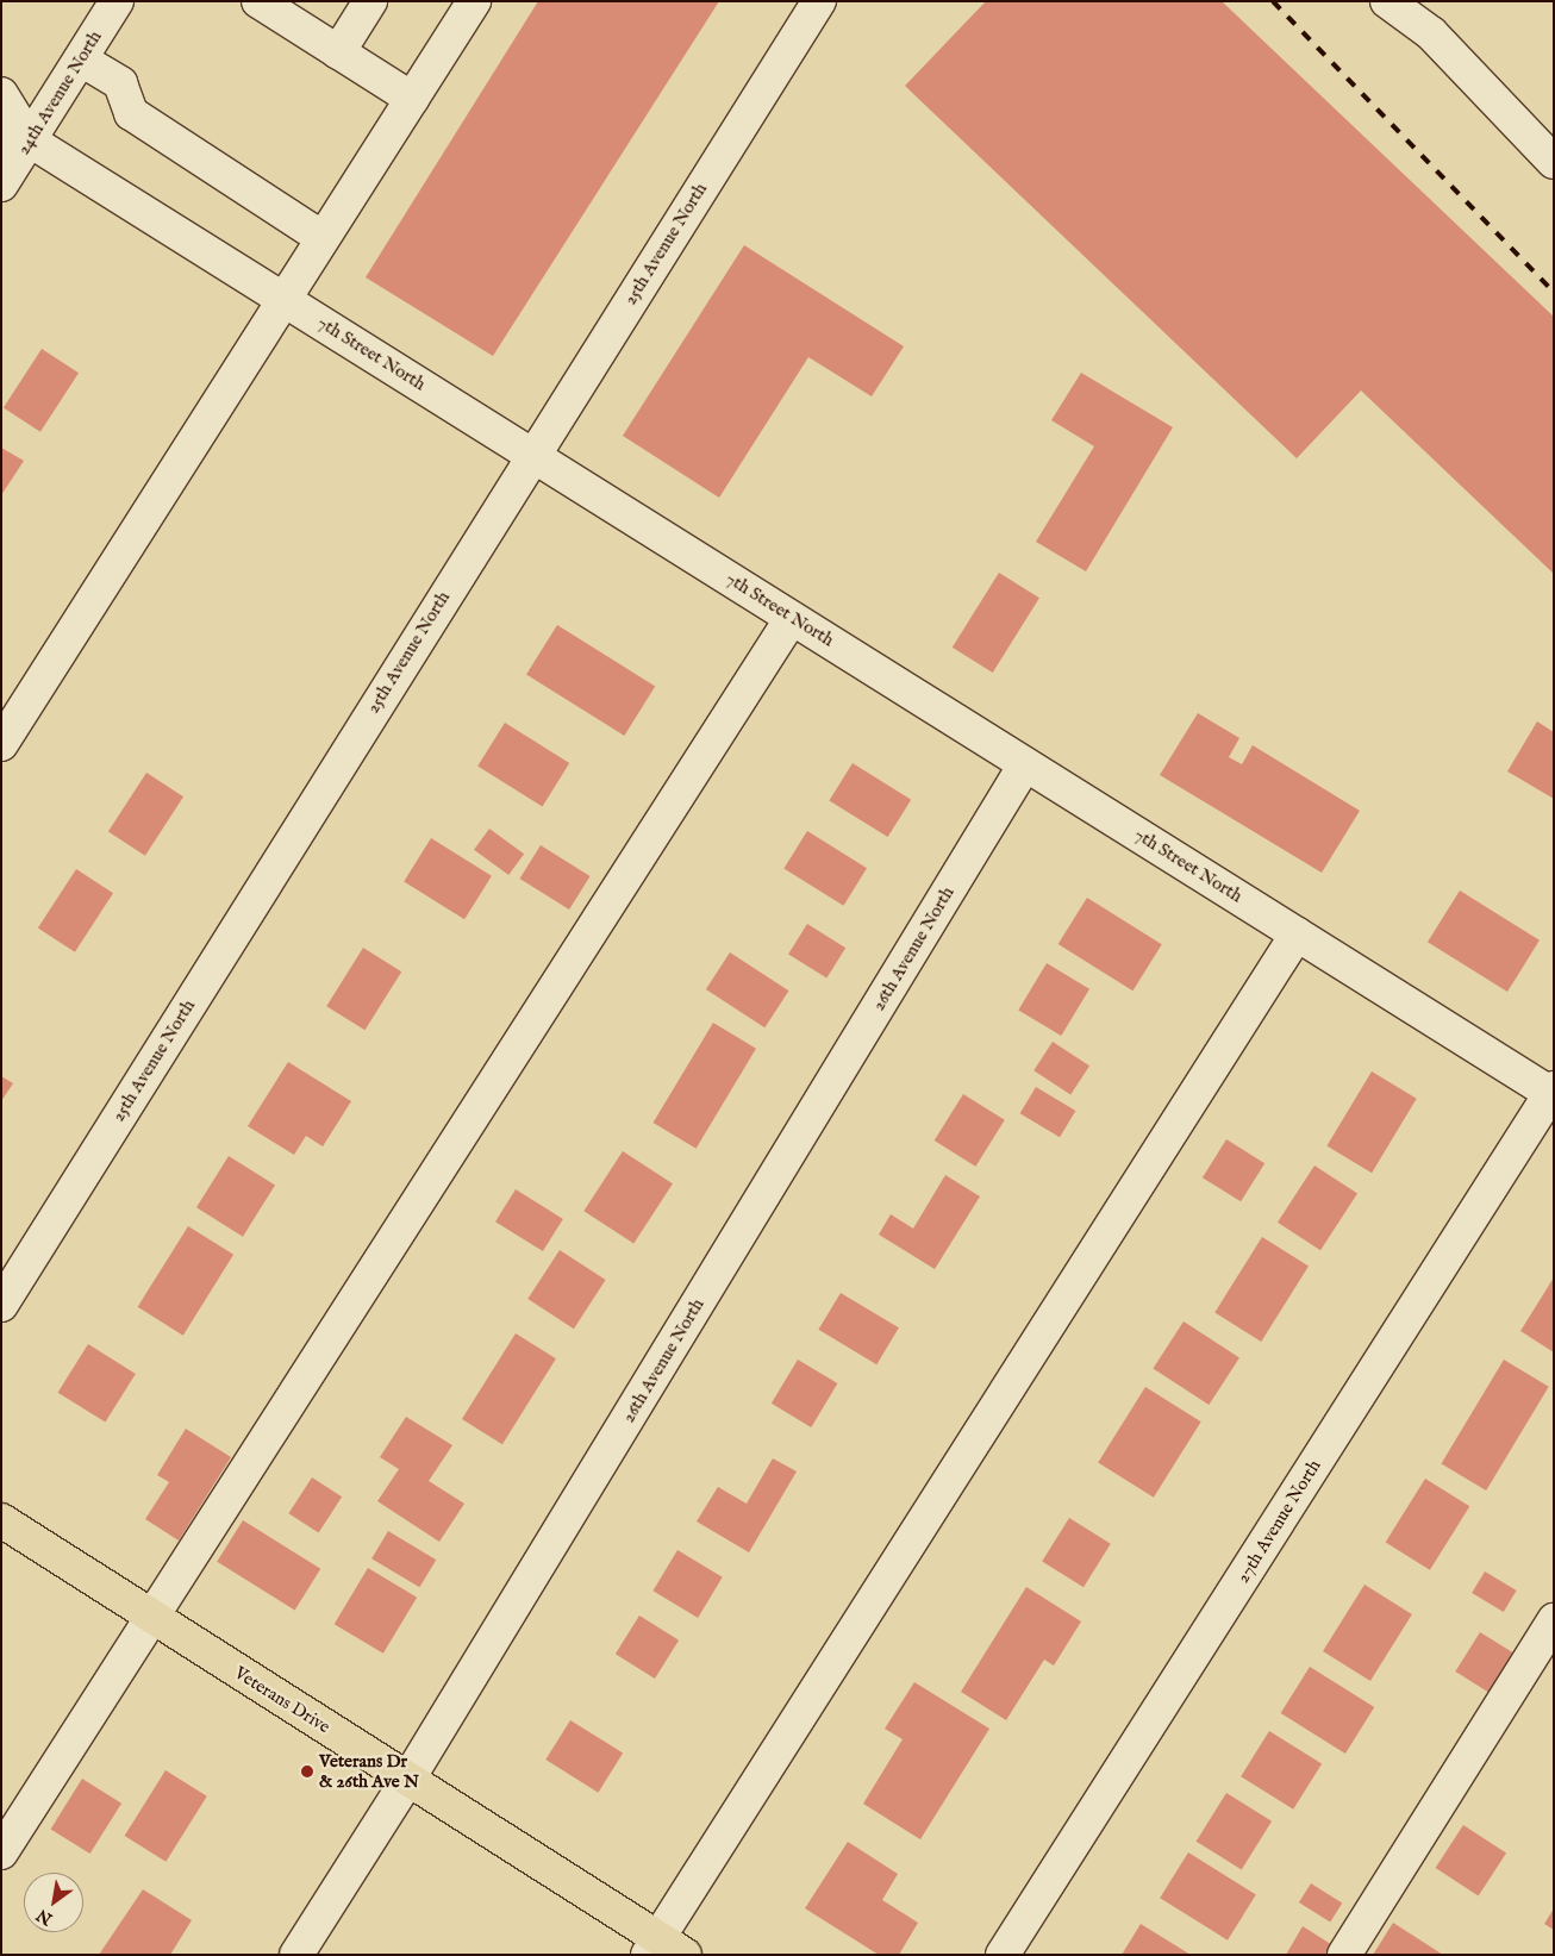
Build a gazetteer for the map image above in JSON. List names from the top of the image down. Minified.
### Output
{"streets":{"main road":["Veterans Drive"],"street":["24th Avenue North","25th Avenue North","7th Street North","26th Avenue North","27th Avenue North"]},"crossings":[["24th Avenue North","7th Street North"],["25th Avenue North","7th Street North"],["7th Street North","26th Avenue North"],["7th Street North","27th Avenue North"],["26th Avenue North","Veterans Drive"]],"places":["Veterans Dr & 26th Ave N"],"north":"bottom left"}
